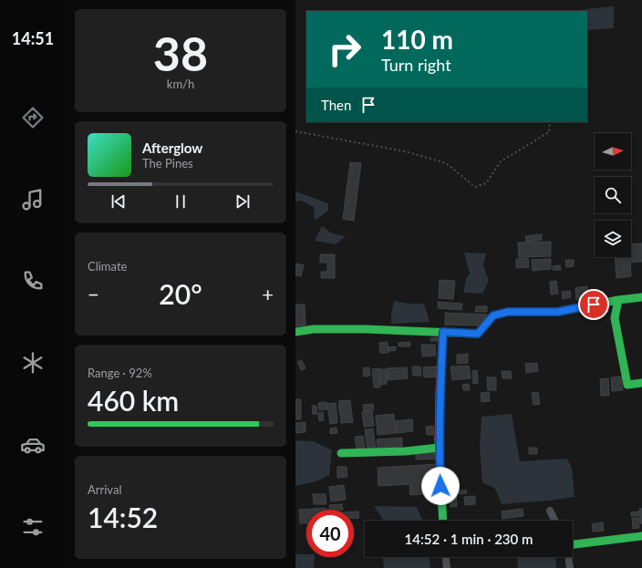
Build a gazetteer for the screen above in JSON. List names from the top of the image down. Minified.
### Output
{"north":"right","page":{"tabs":"14:51","tile":[["38","km/h"],"Climate",["Range · 92%","460 km"],["Arrival","14:52"]],"turn":["110 m","Turn right"],"then":"Then","song":["Afterglow","The Pines"],"heat":["−","20°","+"],"limit":"40","trip":"14:52 · 1 min · 230 m"}}
